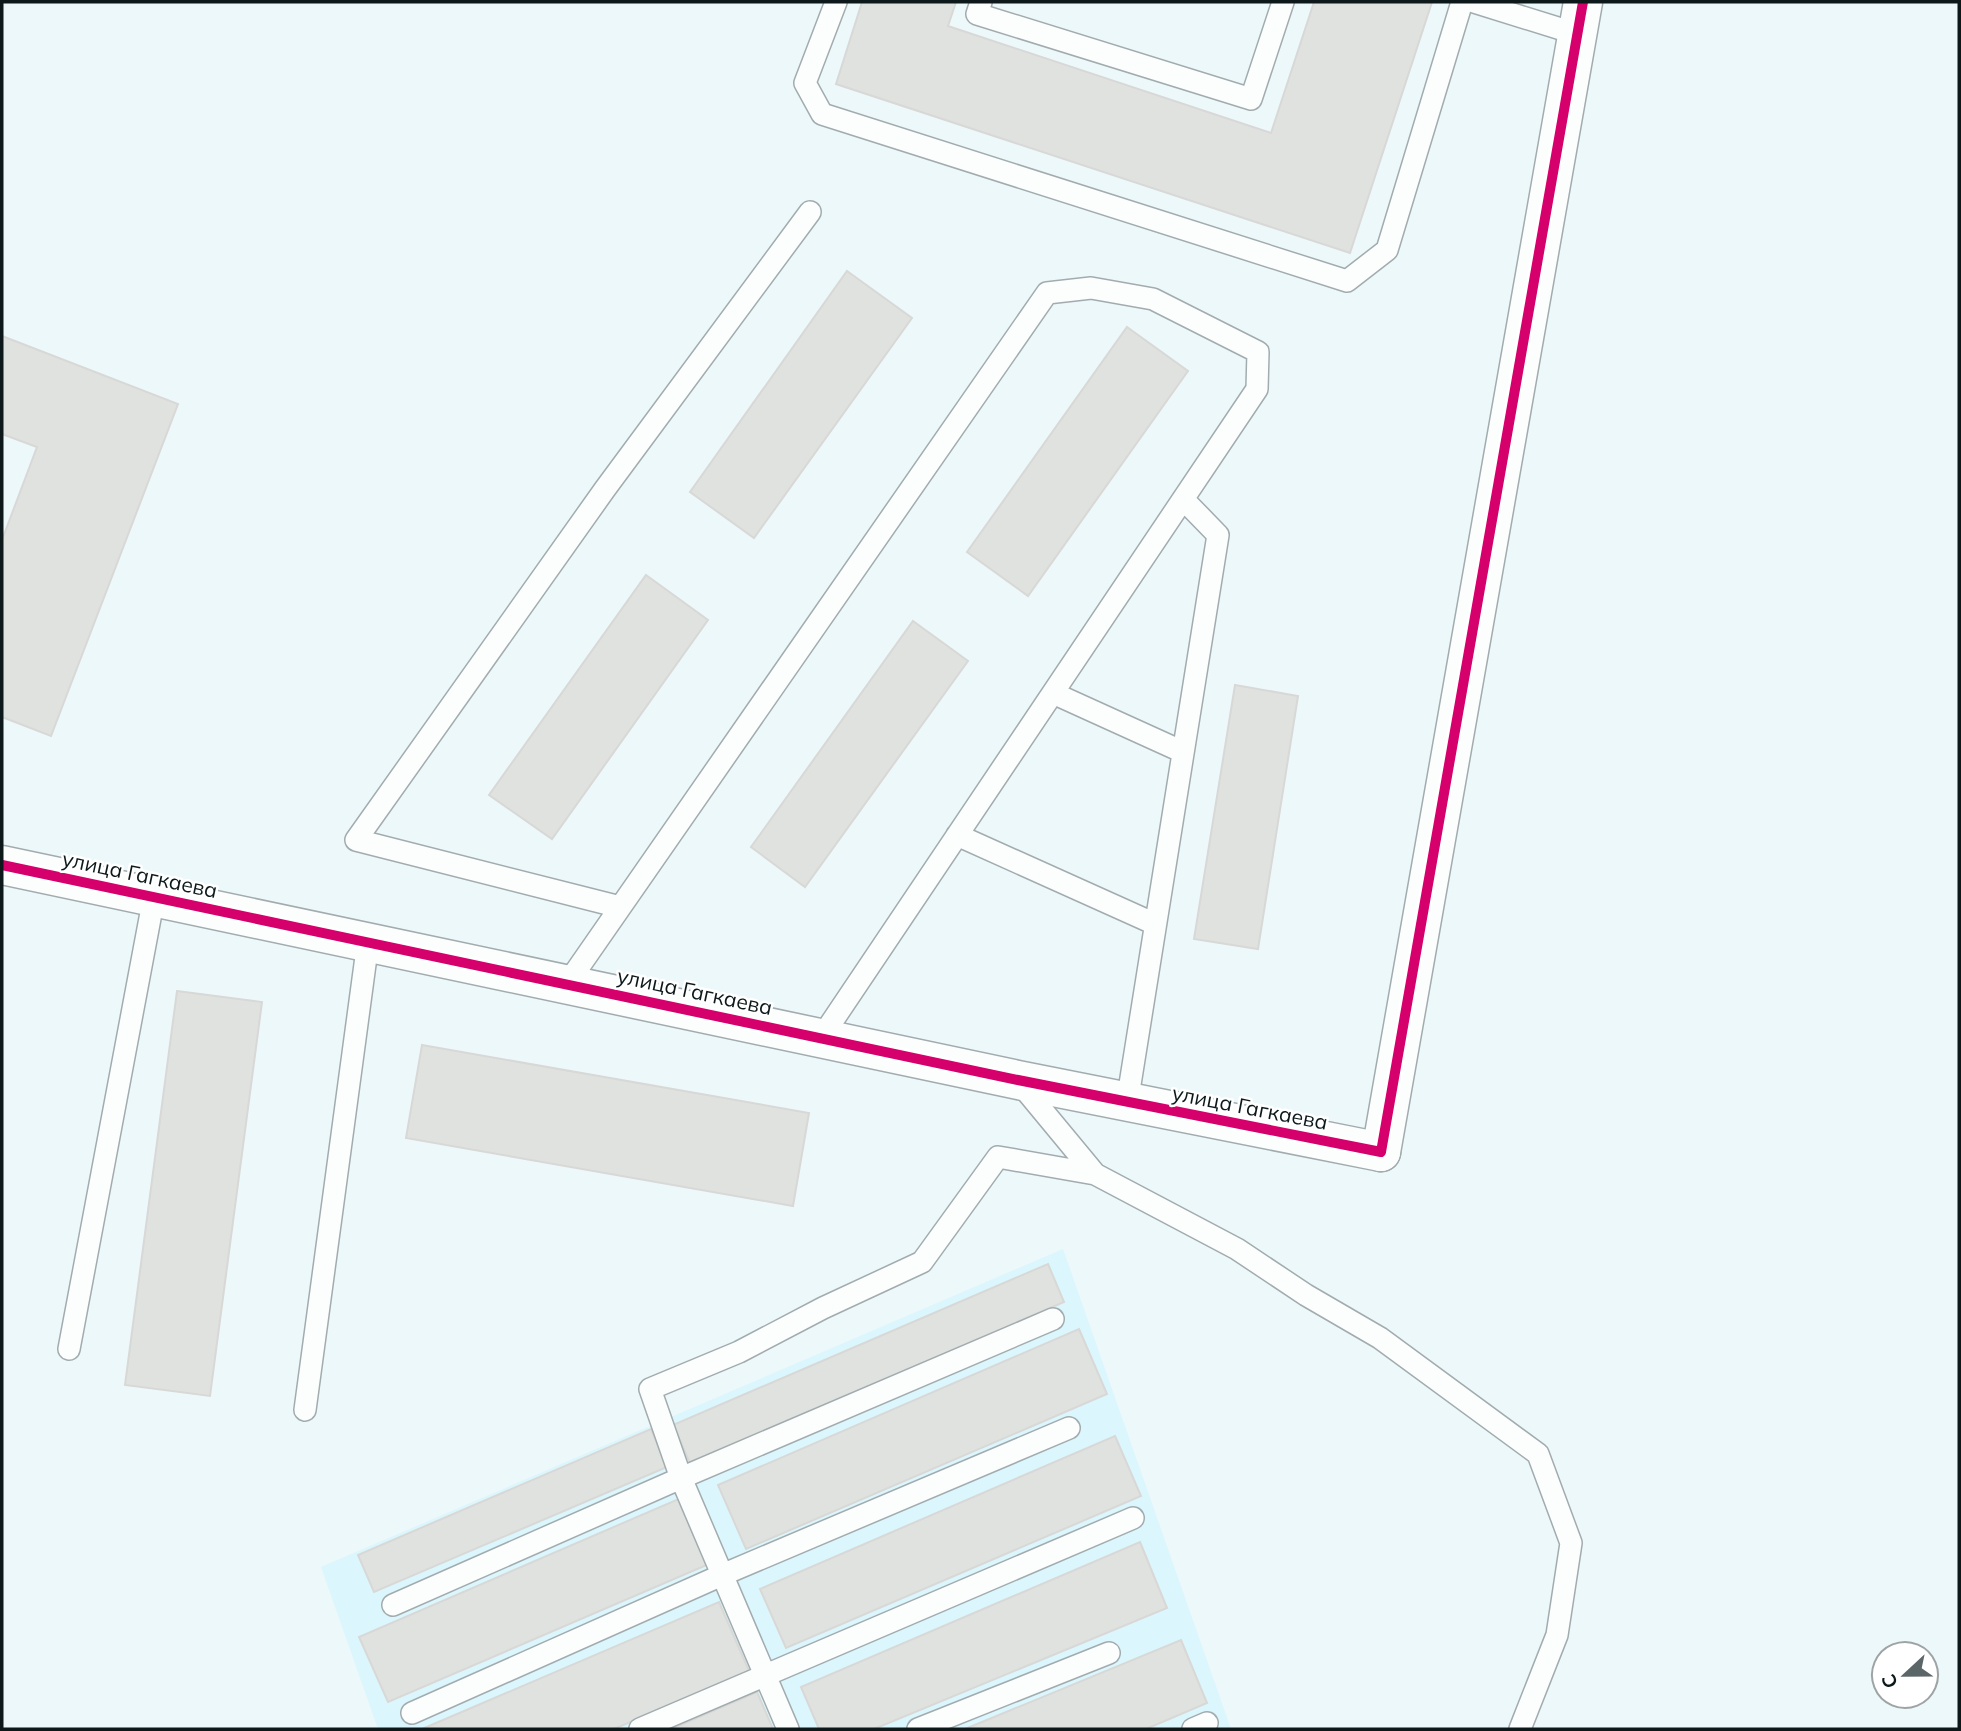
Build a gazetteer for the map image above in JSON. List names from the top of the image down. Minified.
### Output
{"streets":{"street":["улица Гагкаева"]},"north":"left"}
